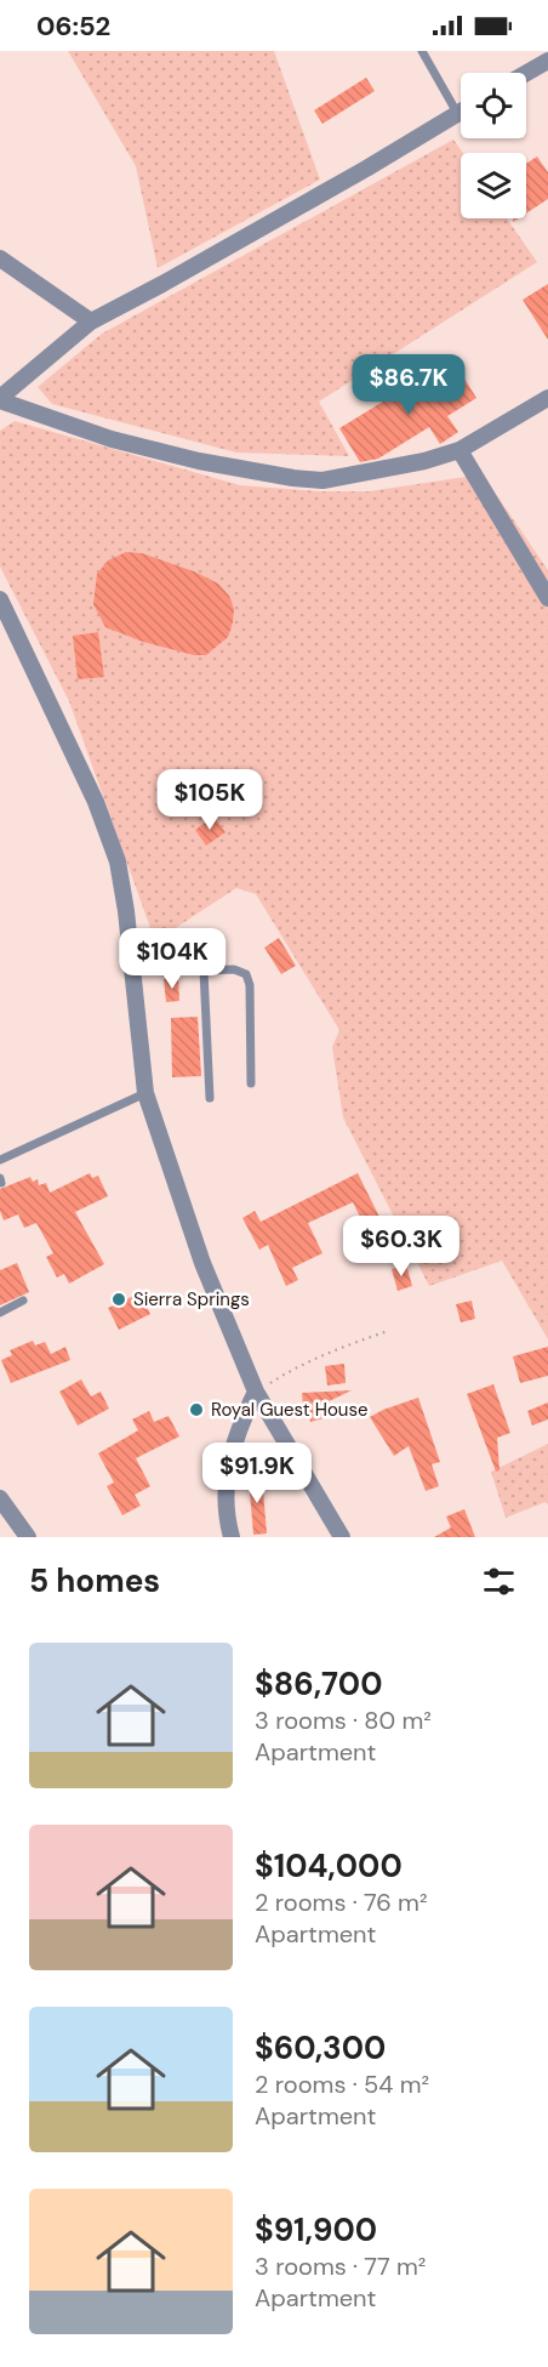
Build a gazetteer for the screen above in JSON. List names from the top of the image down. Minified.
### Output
{"places":["Sierra Springs","Royal Guest House"],"page":{"status":"06:52","price":["$86.7K","$105K","$104K","$60.3K","$91.9K"],"heading":"5 homes","list":[{"name":"$86,700","note":"3 rooms · 80 m² · Apartment"},{"name":"$104,000","note":"2 rooms · 76 m² · Apartment"},{"name":"$60,300","note":"2 rooms · 54 m² · Apartment"},{"name":"$91,900","note":"3 rooms · 77 m² · Apartment"}]}}
